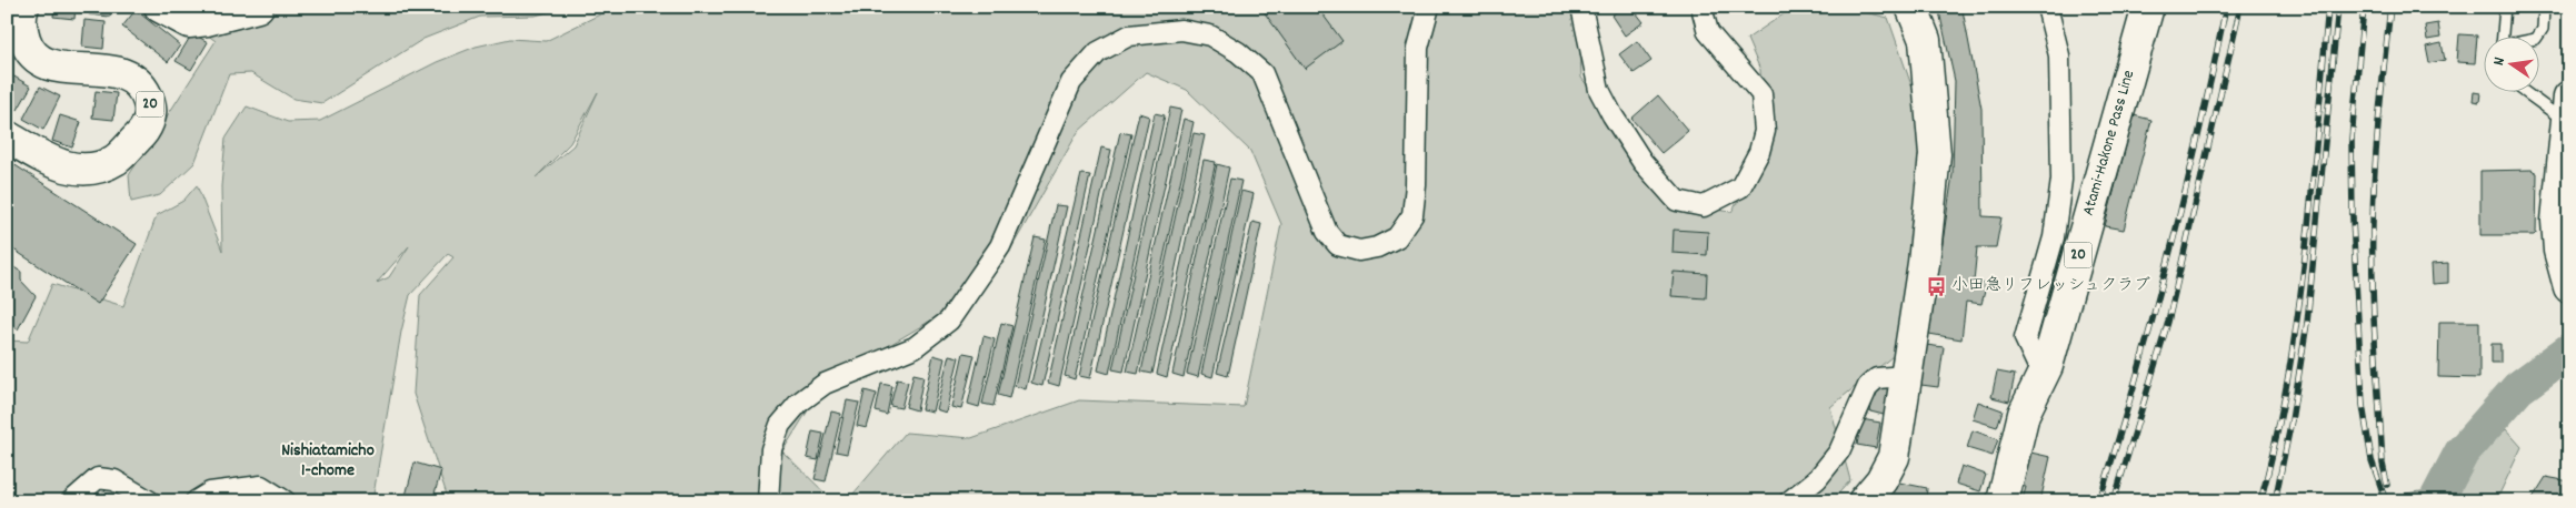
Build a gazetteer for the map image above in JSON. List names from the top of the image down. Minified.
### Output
{"streets":{"main road":["20","Atami-Hakone Pass Line"]},"districts":["Nishiatamicho 1-chome"],"places":{"bus stop":["小田急リフレッシュクラブ"]},"north":"left"}
